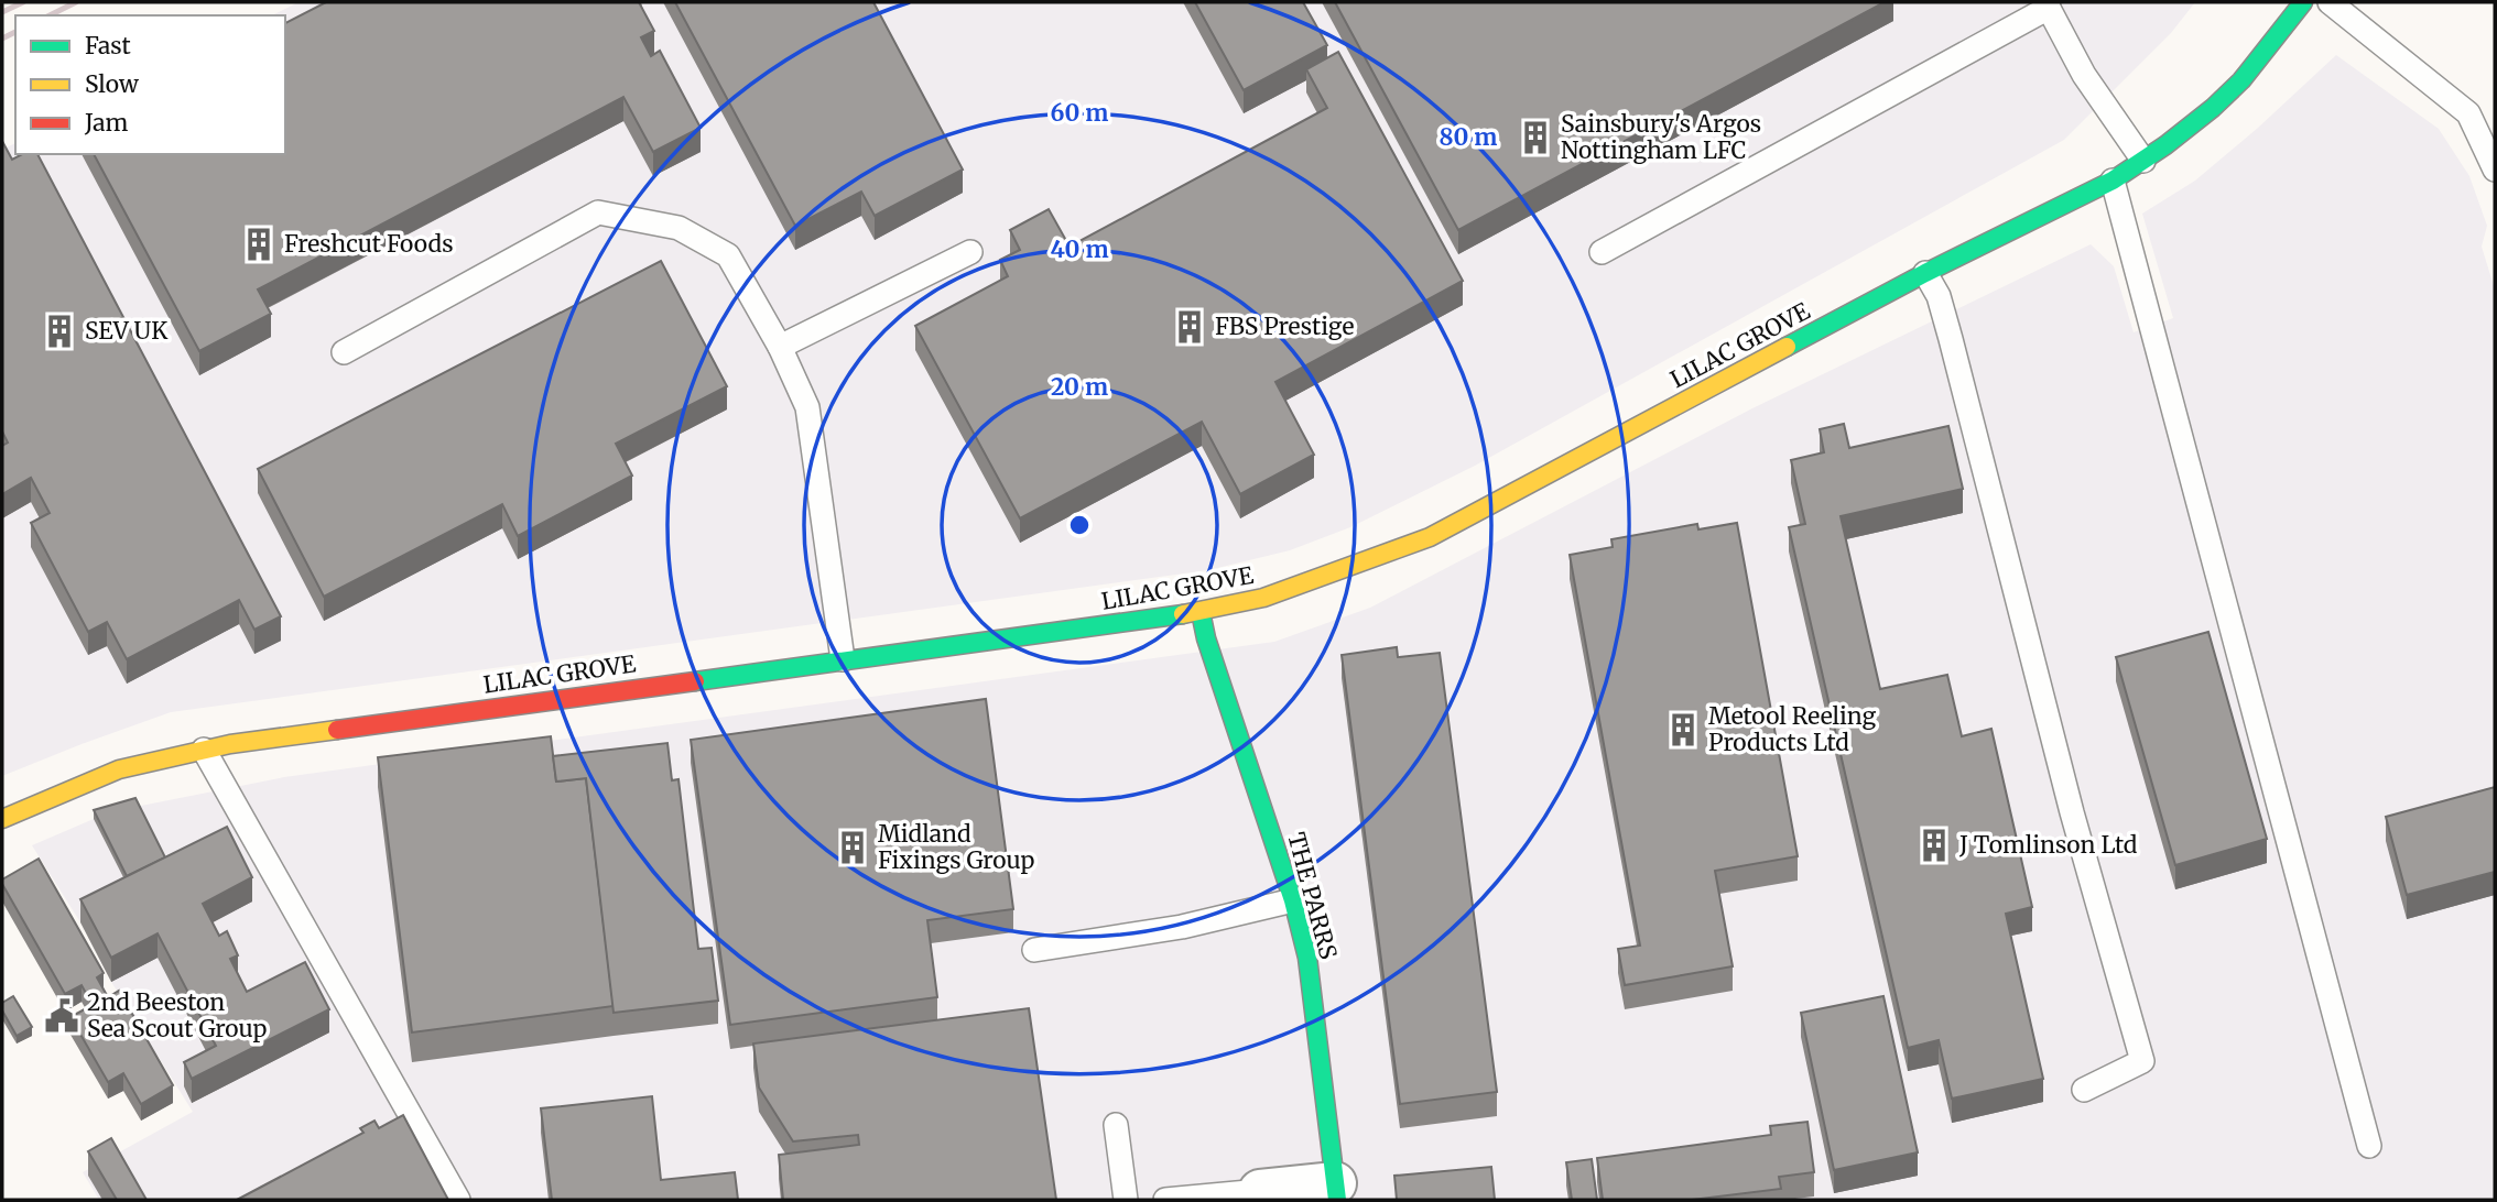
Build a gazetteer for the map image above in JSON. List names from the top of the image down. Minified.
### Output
{"streets":{"street":["LILAC GROVE","THE PARRS"]},"crossings":[["LILAC GROVE","THE PARRS"]],"places":{"building":["Sainsbury's Argos Nottingham LFC","Freshcut Foods","FBS Prestige","SEV UK","Metool Reeling Products Ltd","J Tomlinson Ltd","Midland Fixings Group"],"public building":["2nd Beeston Sea Scout Group"]},"legend":["Fast","Slow","Jam"],"rings":["60 m","80 m","40 m","20 m"]}
